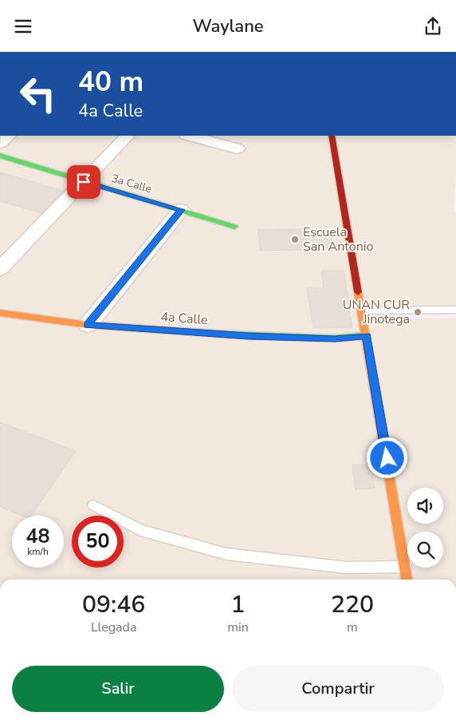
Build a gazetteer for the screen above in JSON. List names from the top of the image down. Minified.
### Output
{"streets":{"street":["3a Calle","4a Calle"]},"places":["Escuela San Antonio","UNAN CUR Jinotega"],"page":{"header":"Waylane","turn":["40 m","4a Calle"],"speed":"48 km/h","limit":"50","eta":["09:46","Llegada","1","min","220","m"],"buttons":["Salir","Compartir"]}}
